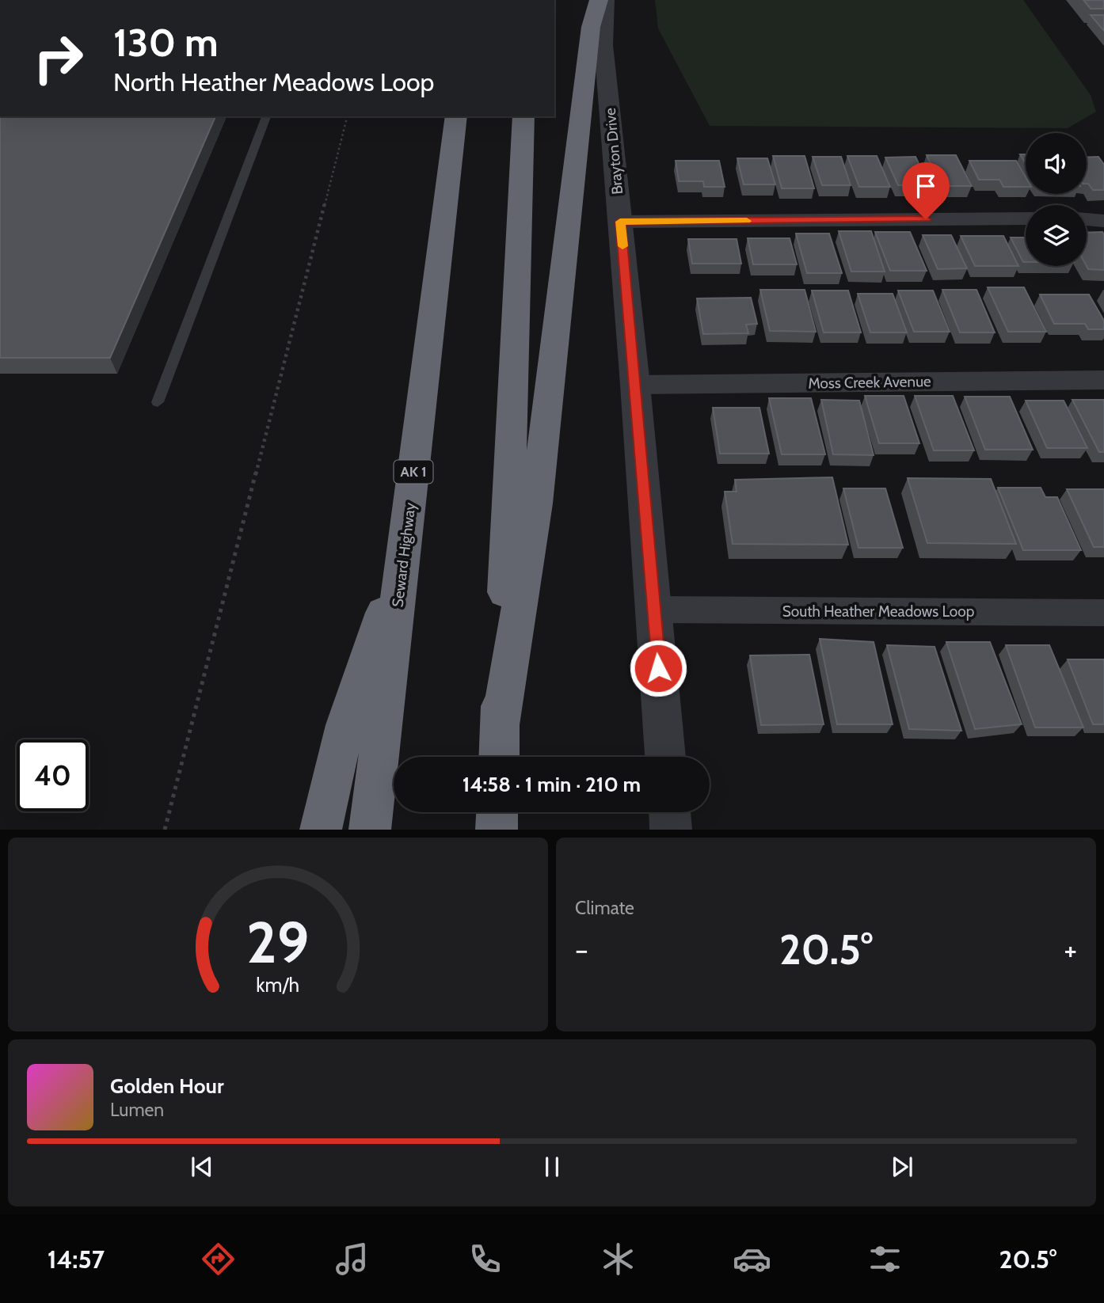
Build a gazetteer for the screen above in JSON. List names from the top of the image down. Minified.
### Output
{"streets":{"highway":["AK 1","Seward Highway"],"street":["Brayton Drive","Moss Creek Avenue","South Heather Meadows Loop"]},"crossings":[["Brayton Drive","Moss Creek Avenue"],["Brayton Drive","South Heather Meadows Loop"]],"page":{"turn":["130 m","North Heather Meadows Loop"],"limit":"40","trip":"14:58 · 1 min · 210 m","tile":"Climate","heat":["−","20.5°","+"],"song":["Golden Hour","Lumen"],"tabs":["14:57","20.5°"],"gauge":["29","km/h"]}}
